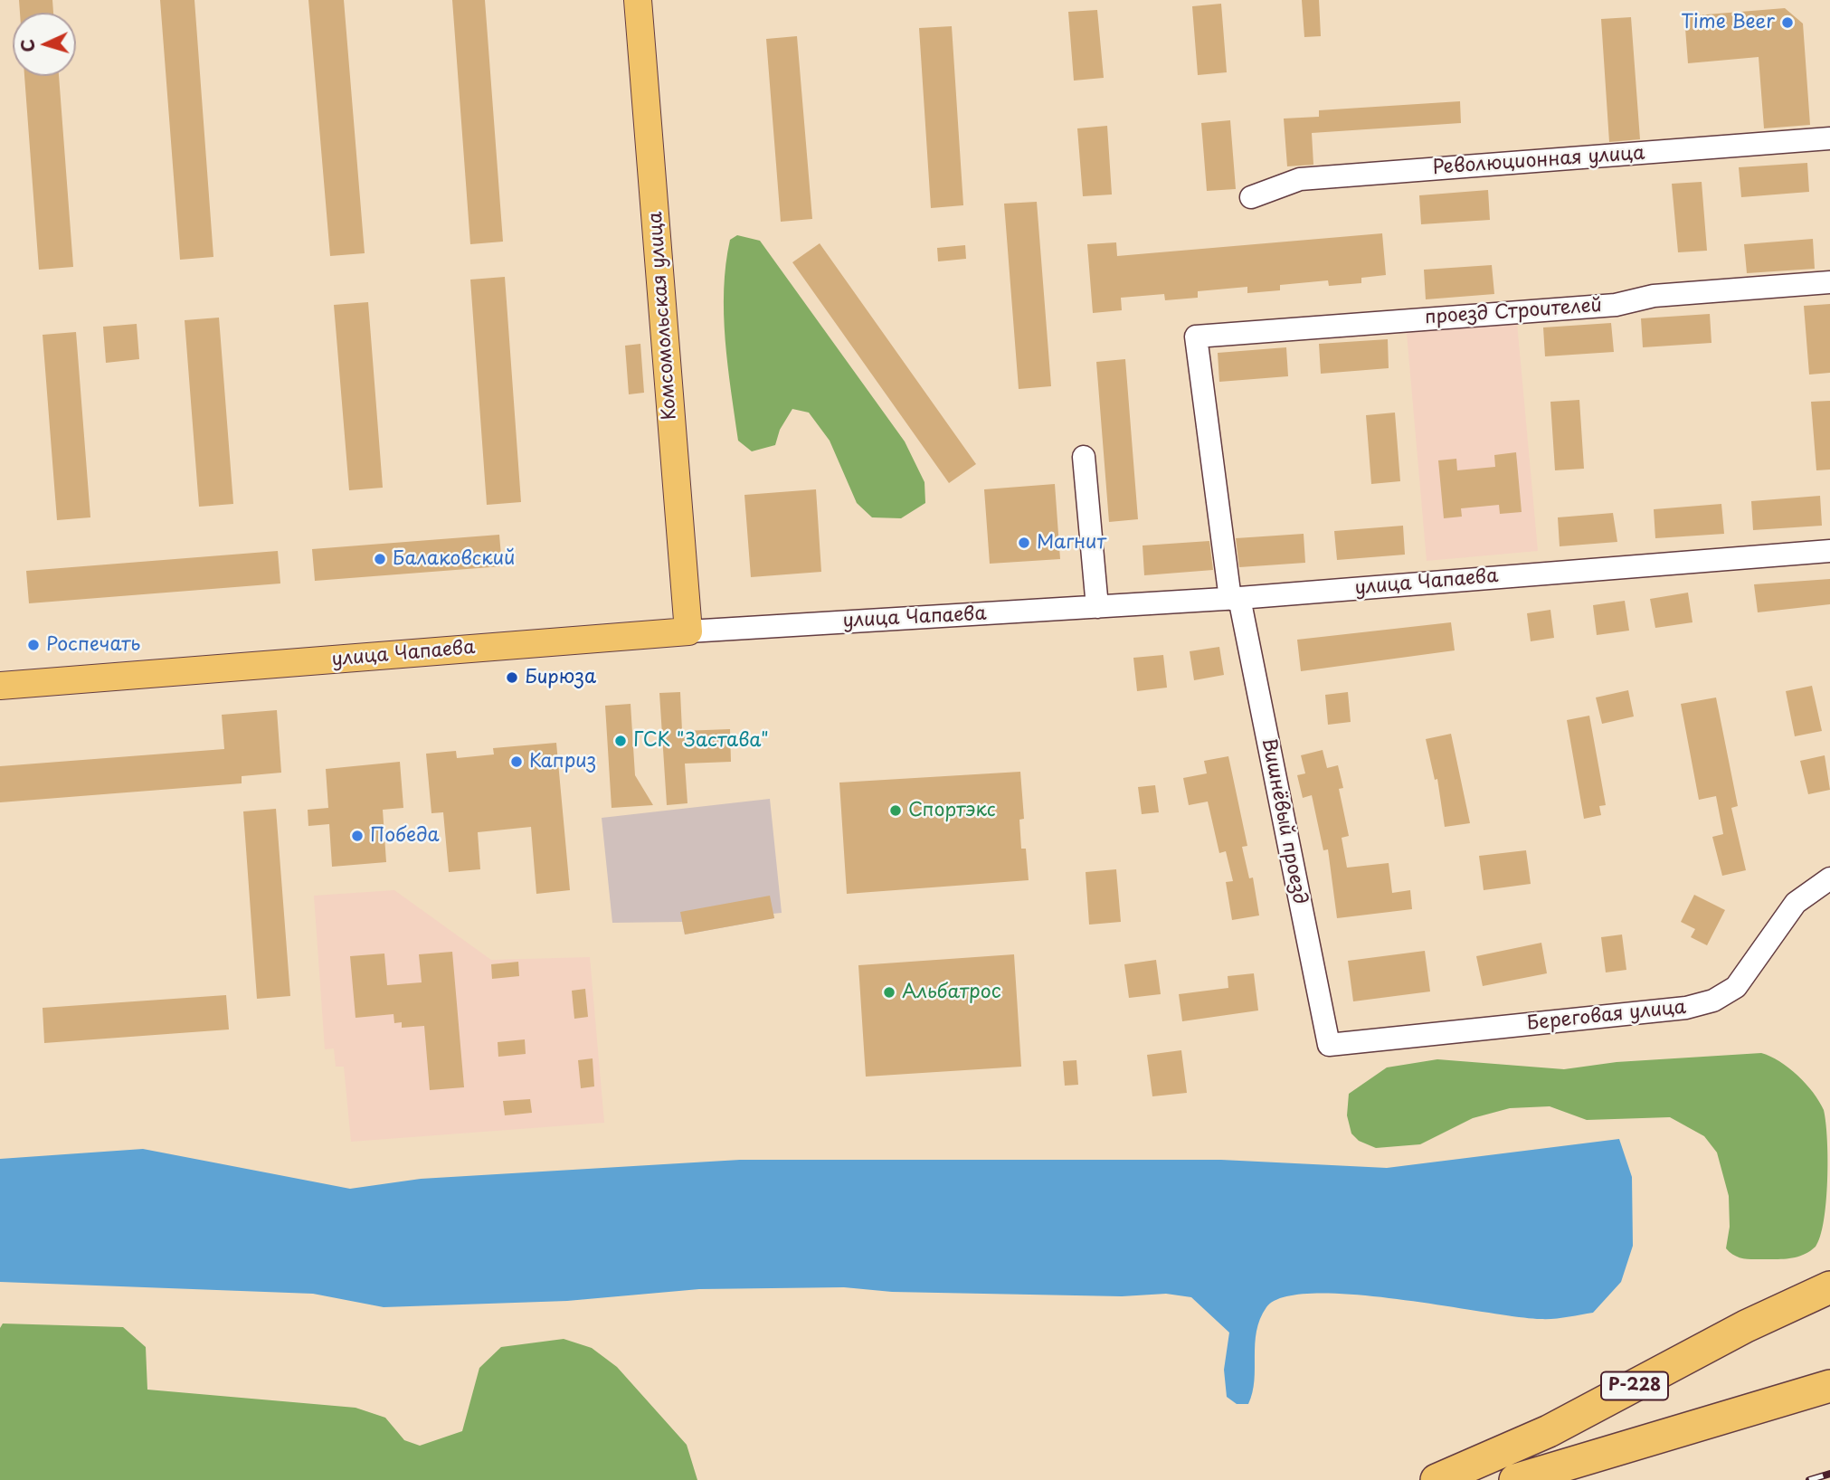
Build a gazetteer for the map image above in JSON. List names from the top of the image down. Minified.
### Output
{"streets":{"highway":["Р-228"],"main road":["Комсомольская улица","улица Чапаева"],"street":["Революционная улица","проезд Строителей","Вишнёвый проезд","Береговая улица"]},"crossings":[["проезд Строителей","Вишнёвый проезд"],["Комсомольская улица","улица Чапаева"],["улица Чапаева","Вишнёвый проезд"],["Вишнёвый проезд","Береговая улица"]],"places":["Time Beer","Магнит","Балаковский","Роспечать","Бирюза","ГСК \"Застава\"","Каприз","Спортэкс","Победа","Альбатрос"],"north":"left"}
